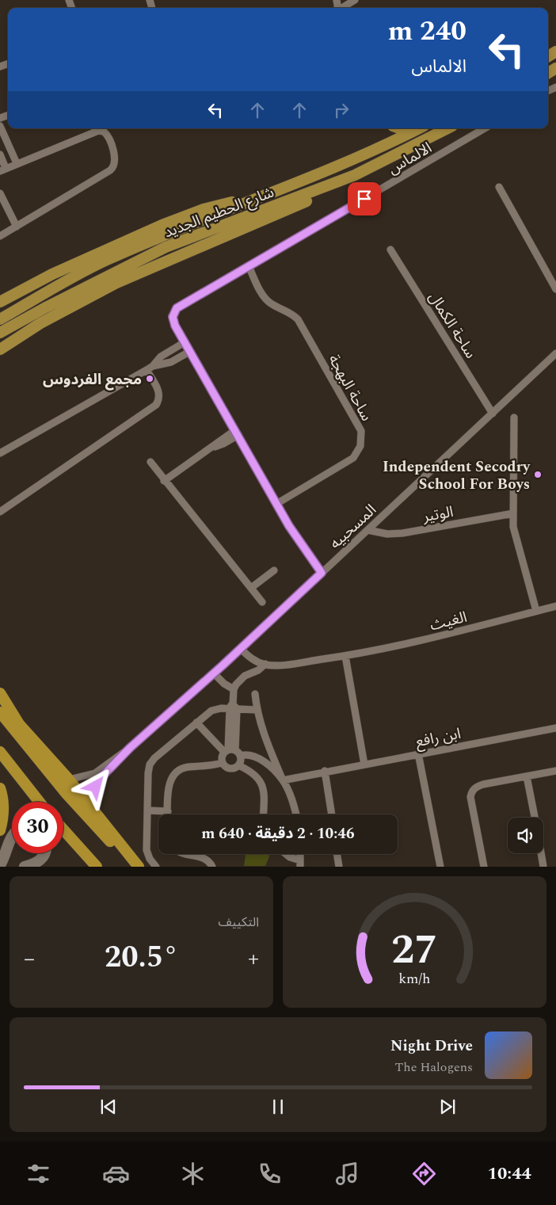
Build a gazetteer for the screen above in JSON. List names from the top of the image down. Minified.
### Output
{"streets":{"main road":["شارع الحطيم الجديد"],"street":["الالماس","ساحة الكمال","ساحة البهجة","الوتير","المسحبيه","الغيث","ابن رافع"]},"crossings":[["الالماس","ساحة البهجة"],["الالماس","المسحبيه"],["ساحة الكمال","المسحبيه"],["الوتير","المسحبيه"],["المسحبيه","الغيث"]],"places":["مجمع الفردوس","Independent Secodry School For Boys"],"page":{"turn":["240 m","الالماس"],"limit":"30","trip":"10:46 · 2 دقيقة · 640 m","tile":"التكييف","heat":["−","20.5°","+"],"song":["Night Drive","The Halogens"],"tabs":"10:44","gauge":["27","km/h"]}}
